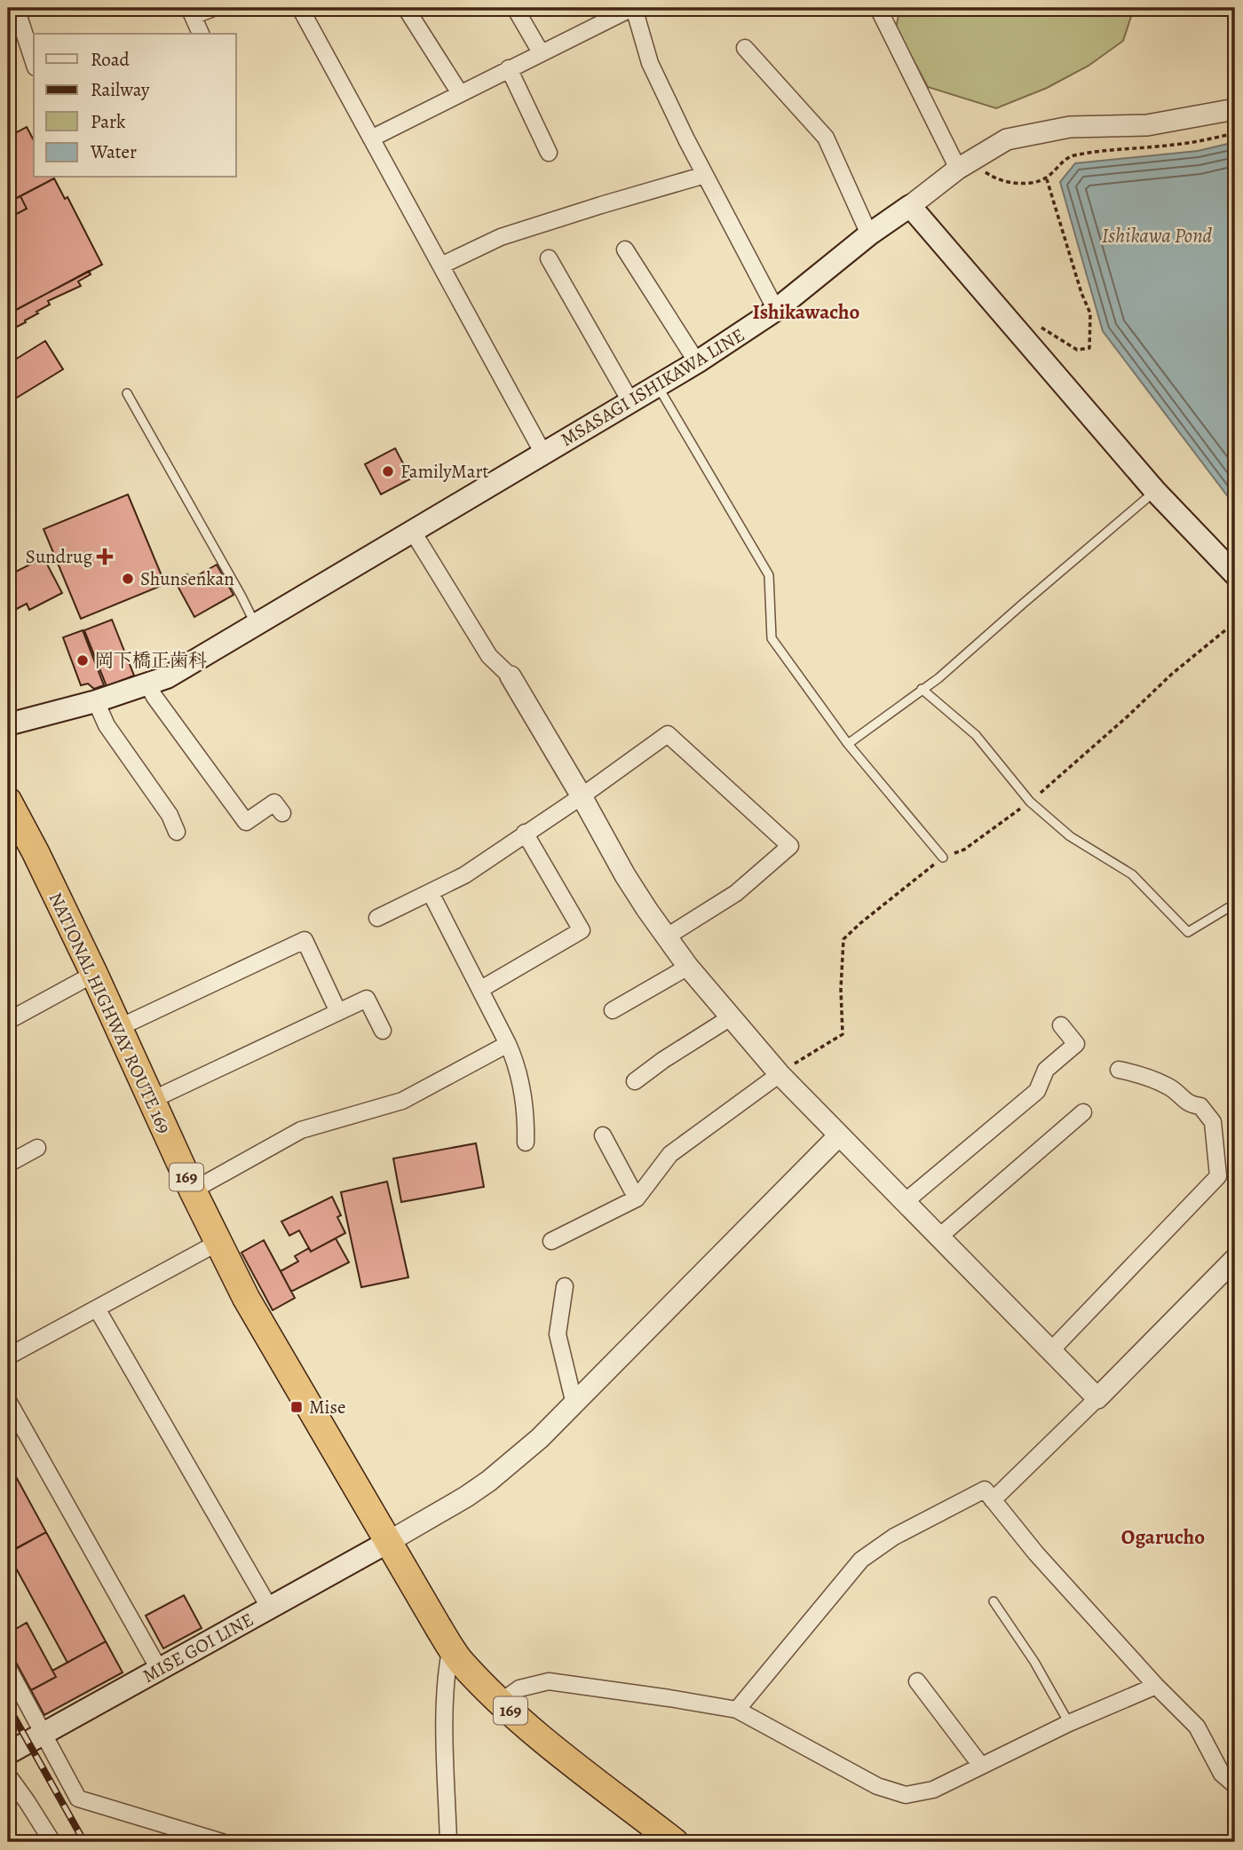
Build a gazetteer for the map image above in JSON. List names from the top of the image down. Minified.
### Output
{"streets":{"highway":["NATIONAL HIGHWAY ROUTE 169","169"],"main road":["MSASAGI ISHIKAWA LINE","MISE GOI LINE"]},"crossings":[["NATIONAL HIGHWAY ROUTE 169","MISE GOI LINE"]],"districts":["Ishikawacho","Ogarucho"],"water":["Ishikawa Pond"],"places":{"other":["FamilyMart","Shunsenkan","岡下橋正歯科"],"health":["Sundrug"],"transit":["Mise"]},"legend":["Road","Railway","Park","Water"]}
